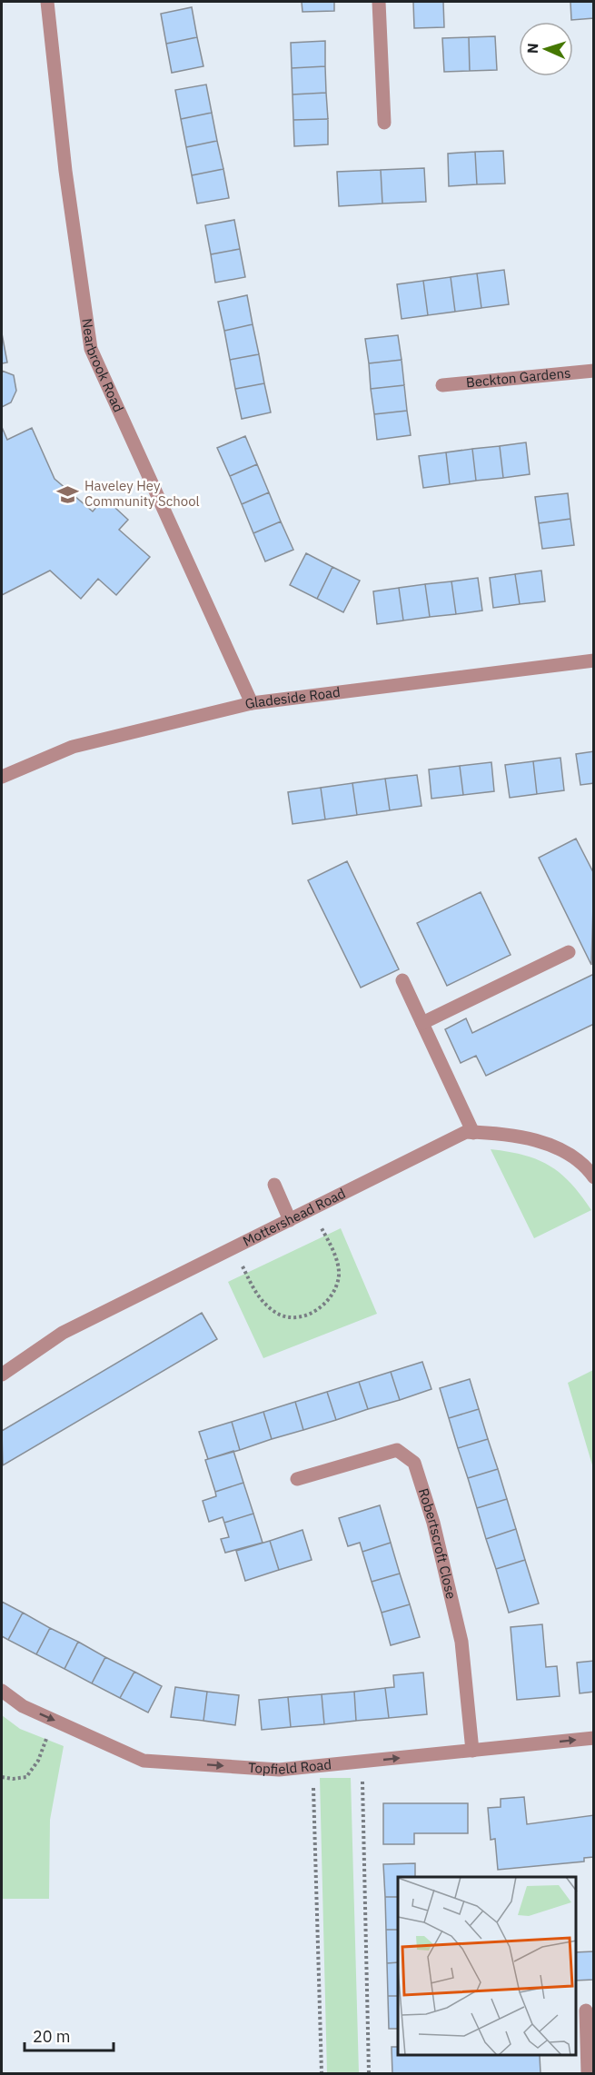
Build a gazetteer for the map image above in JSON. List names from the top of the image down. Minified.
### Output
{"streets":{"street":["Nearbrook Road","Beckton Gardens","Gladeside Road","Mottershead Road","Robertscroft Close","Topfield Road"]},"crossings":[["Nearbrook Road","Gladeside Road"],["Robertscroft Close","Topfield Road"]],"one_way":["Topfield Road"],"places":{"school or university":["Haveley Hey Community School"]},"scale_bar":"20 m","north":"left"}
